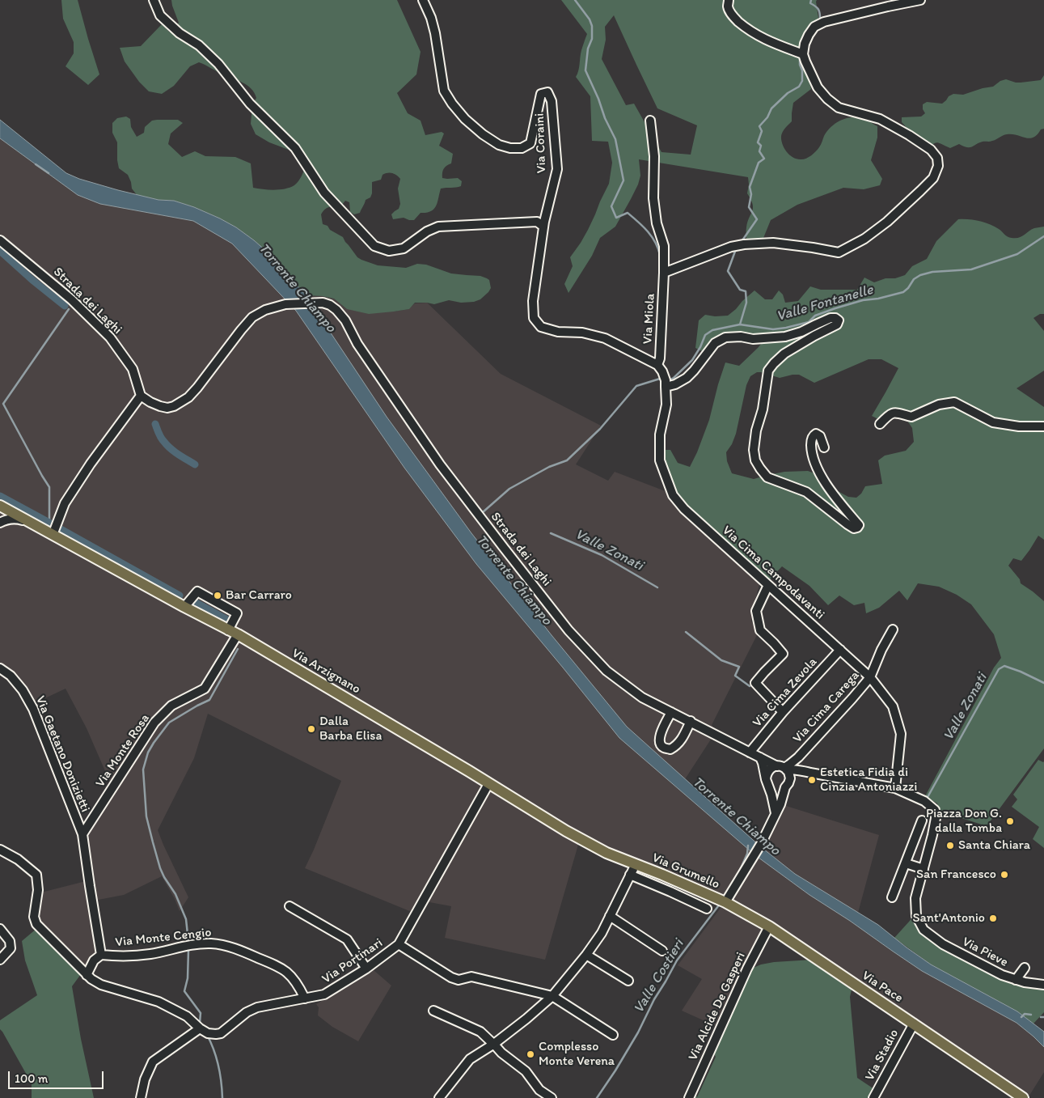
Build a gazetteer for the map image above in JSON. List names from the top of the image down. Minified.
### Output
{"streets":{"main road":["Via Arzignano","Via Grumello","Via Pace"],"street":["Via Coraini","Strada dei Laghi","Via Miola","Via Cima Campodavanti","Via Cima Zevola","Via Cima Carega","Via Monte Rosa","Via Gaetano Donizietti","Via Monte Cengio","Via Pieve","Via Portinari","Via Alcide De Gasperi","Via Stadio"]},"crossings":[["Via Coraini","Via Miola"],["Via Coraini","Via Cima Campodavanti"],["Strada dei Laghi","Via Cima Zevola"],["Strada dei Laghi","Via Cima Carega"],["Via Miola","Via Cima Campodavanti"],["Via Cima Campodavanti","Via Cima Zevola"],["Via Cima Campodavanti","Via Cima Carega"],["Via Cima Campodavanti","Via Pieve"],["Via Arzignano","Via Monte Rosa"],["Via Arzignano","Via Grumello"],["Via Arzignano","Via Portinari"],["Via Monte Rosa","Via Gaetano Donizietti"],["Via Monte Rosa","Via Monte Cengio"],["Via Gaetano Donizietti","Via Monte Cengio"],["Via Grumello","Via Pace"],["Via Monte Cengio","Via Portinari"],["Via Pace","Via Alcide De Gasperi"],["Via Pace","Via Stadio"]],"water":["Torrente Chiampo","Valle Fontanelle","Valle Zonati","Valle Costieri"],"places":["Bar Carraro","Dalla Barba Elisa","Estetica Fidia di Cinzia Antoniazzi","Piazza Don G. dalla Tomba","Santa Chiara","San Francesco","Sant'Antonio","Complesso Monte Verena"],"scale_bar":"100 m"}
